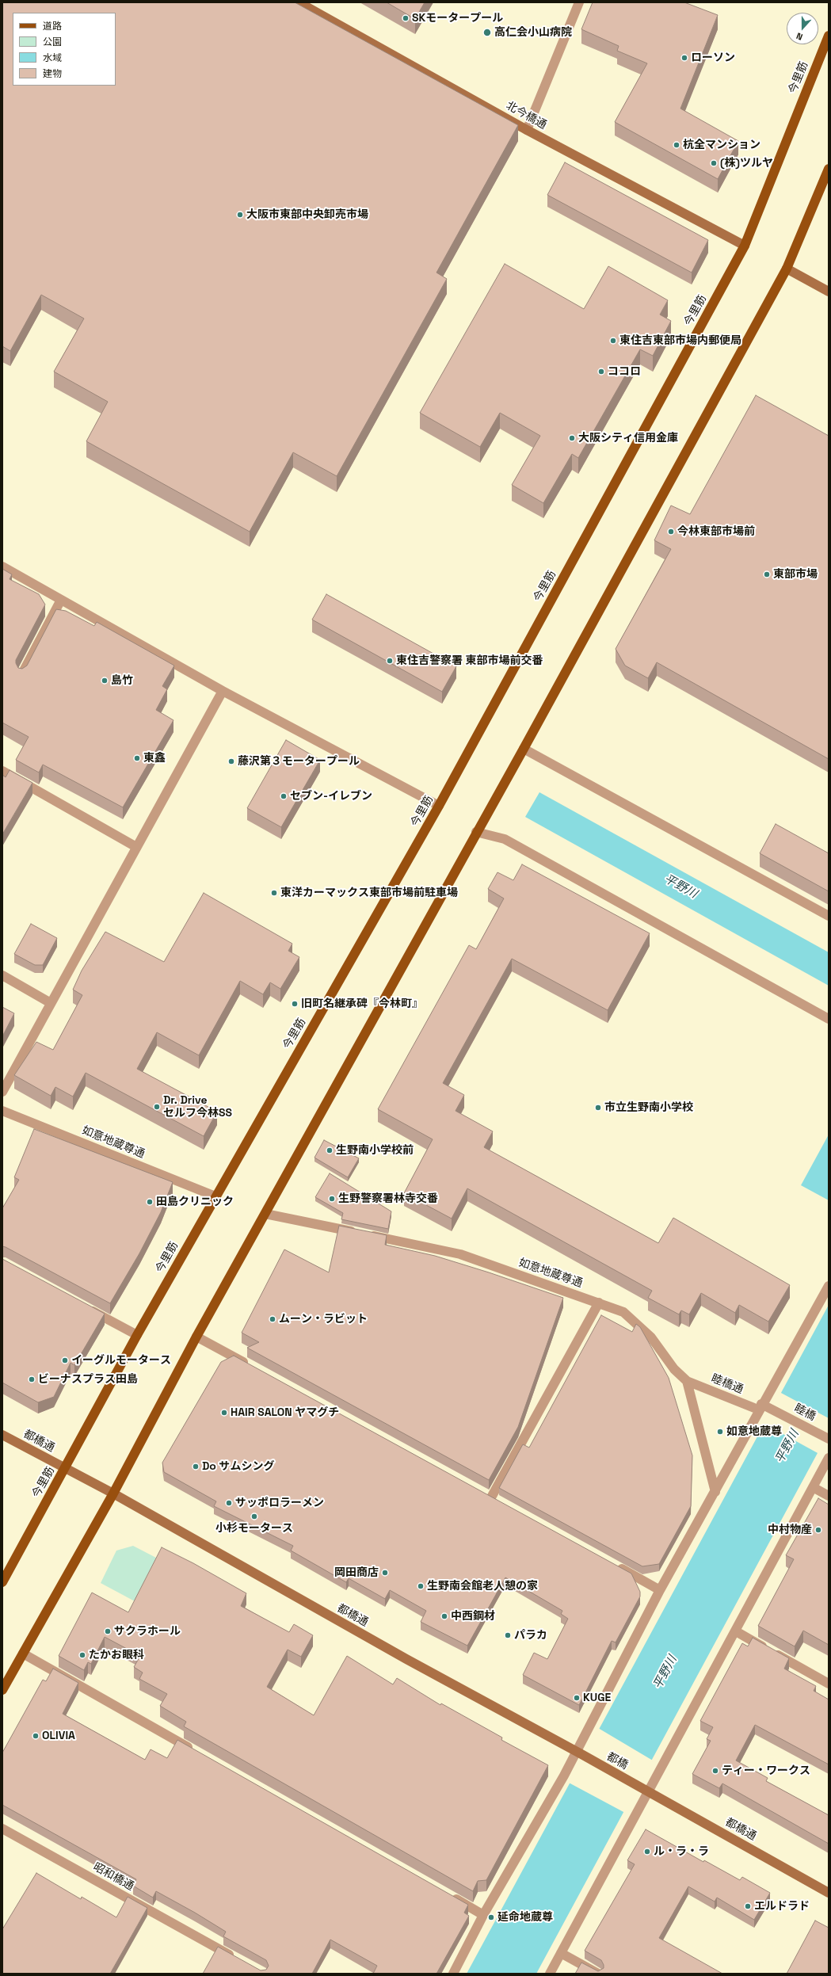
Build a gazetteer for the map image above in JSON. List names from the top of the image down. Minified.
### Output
{"streets":{"main road":["今里筋"],"street":["北今橋通","如意地蔵尊通","睦橋通","睦橋","都橋通","都橋","昭和橋通"]},"crossings":[["今里筋","北今橋通"],["今里筋","如意地蔵尊通"],["今里筋","都橋通"],["如意地蔵尊通","睦橋通"],["睦橋通","睦橋"],["都橋通","都橋"]],"water":["平野川"],"places":["SKモータープール","高仁会小山病院","ローソン","杭全マンション","(株)ツルヤ","大阪市東部中央卸売市場","東住吉東部市場内郵便局","ココロ","大阪シティ信用金庫","今林東部市場前","東部市場","東住吉警察署 東部市場前交番","島竹","東鑫","藤沢第３モータープール","セブン-イレブン","東洋カーマックス東部市場前駐車場","旧町名継承碑『今林町』","Dr. Drive セルフ今林SS","市立生野南小学校","生野南小学校前","生野警察署林寺交番","田島クリニック","ムーン・ラビット","イーグルモータース","ビーナスプラス田島","HAIR SALON ヤマグチ","如意地蔵尊","Do サムシング","サッポロラーメン","小杉モータース","中村物産","岡田商店","生野南会館老人憩の家","中西鋼材","サクラホール","パラカ","たかお眼科","KUGE","OLIVIA","ティー・ワークス","ル・ラ・ラ","エルドラド","延命地蔵尊"],"legend":["道路","公園","水域","建物"],"north":"bottom"}
